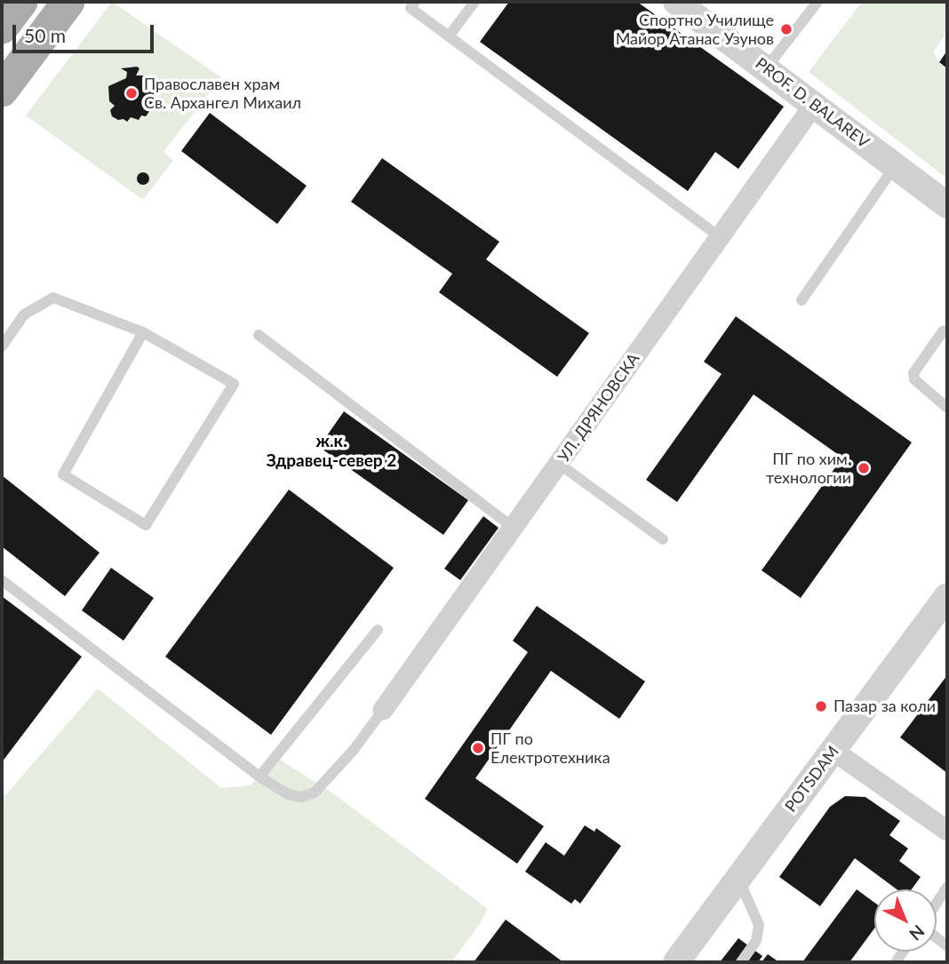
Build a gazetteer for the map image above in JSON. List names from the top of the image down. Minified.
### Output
{"streets":{"street":["PROF. D. BALAREV","УЛ. ДРЯНОВСКА","POTSDAM"]},"crossings":[["PROF. D. BALAREV","УЛ. ДРЯНОВСКА"]],"districts":["ж.к. Здравец-север 2"],"places":["Спортно Училище Майор Атанас Узунов","Православен храм Св. Архангел Михаил","ПГ по хим. технологии","Пазар за коли","ПГ по Електротехника"],"scale_bar":"50 m","north":"bottom right"}
